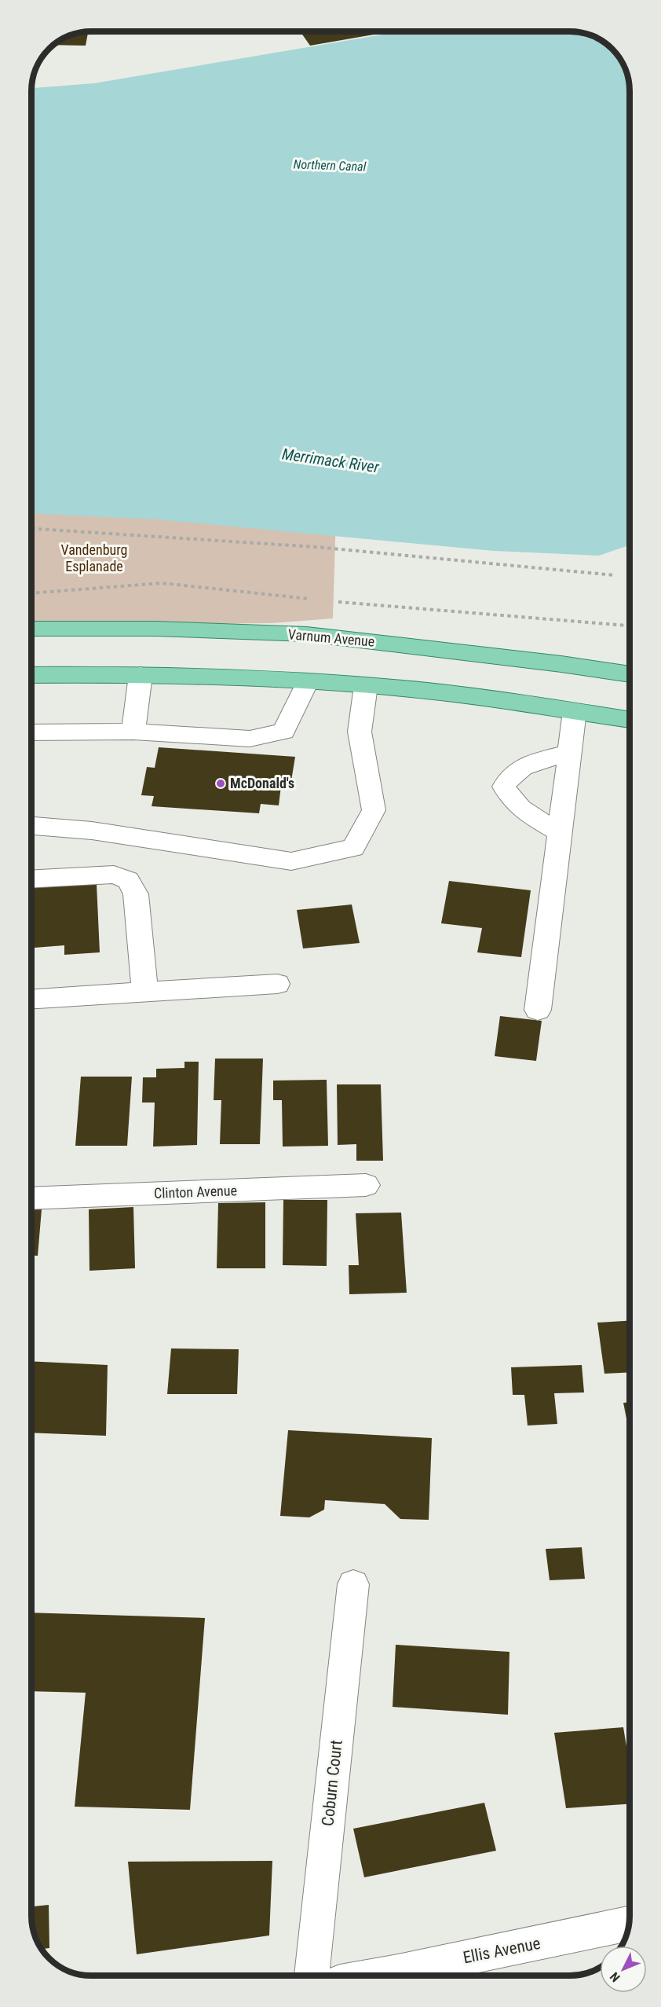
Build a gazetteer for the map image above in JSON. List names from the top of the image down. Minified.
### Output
{"streets":{"main road":["Varnum Avenue"],"street":["Clinton Avenue","Coburn Court","Ellis Avenue"]},"water":["Northern Canal","Merrimack River"],"parks":["Vandenburg Esplanade"],"places":["McDonald's"],"north":"bottom left"}
